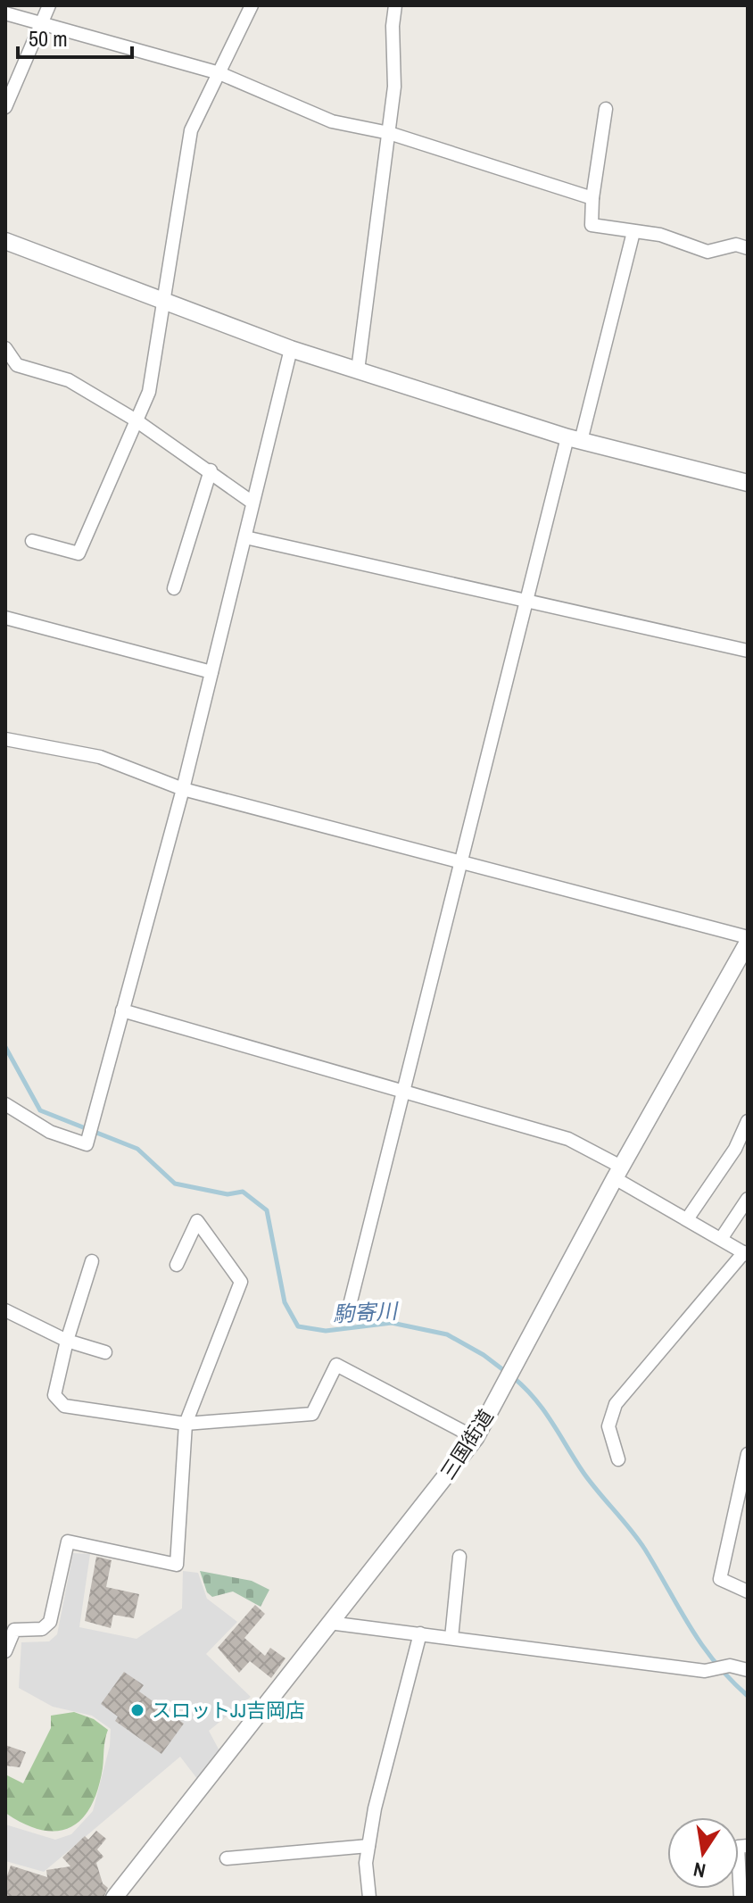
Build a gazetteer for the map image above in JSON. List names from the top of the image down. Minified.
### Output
{"streets":{"street":["三国街道"]},"water":["駒寄川"],"places":["スロットJJ吉岡店"],"scale_bar":"50 m","north":"bottom"}
